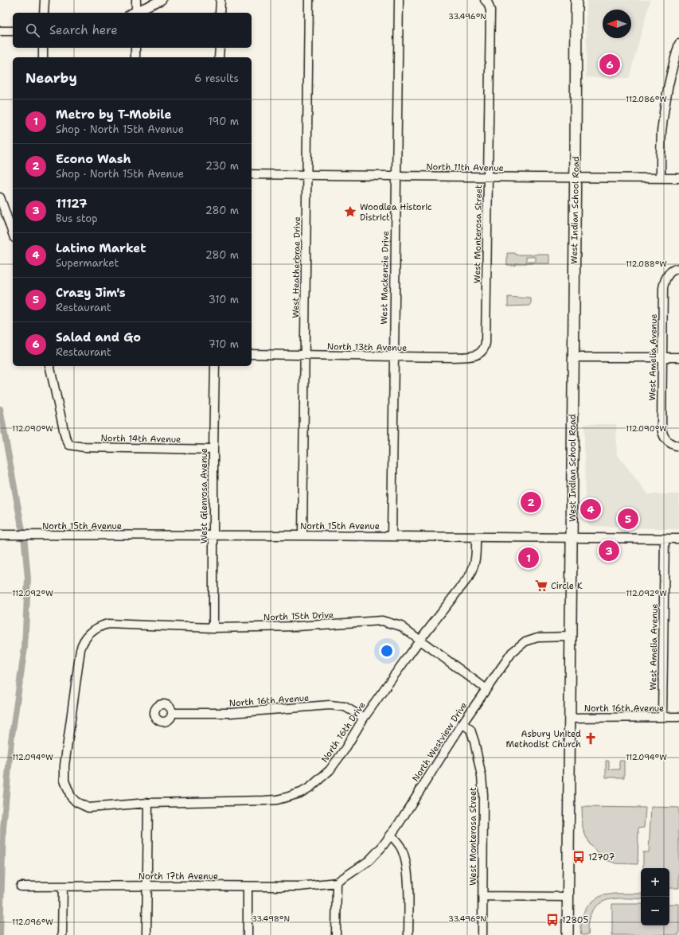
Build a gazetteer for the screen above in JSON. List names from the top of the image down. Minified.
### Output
{"streets":{"main road":["West Indian School Road"],"street":["North 11th Avenue","West Monterosa Street","West Heatherbrae Drive","West Mackenzie Drive","North 13th Avenue","West Amelia Avenue","North 14th Avenue","West Glenrosa Avenue","North 15th Avenue","North 15th Drive","North 16th Avenue","North 16th Drive","North Westview Drive","North 17th Avenue"]},"crossings":[["North 11th Avenue","West Indian School Road"],["North 11th Avenue","West Monterosa Street"],["North 11th Avenue","West Heatherbrae Drive"],["North 11th Avenue","West Mackenzie Drive"],["West Indian School Road","North 15th Avenue"],["West Indian School Road","North 16th Avenue"],["West Indian School Road","North Westview Drive"],["West Monterosa Street","North 13th Avenue"],["West Monterosa Street","North Westview Drive"],["West Heatherbrae Drive","North 13th Avenue"],["West Heatherbrae Drive","North 15th Avenue"],["West Mackenzie Drive","North 13th Avenue"],["West Mackenzie Drive","North 15th Avenue"],["West Amelia Avenue","North 15th Avenue"],["West Amelia Avenue","North 16th Avenue"],["North 14th Avenue","West Glenrosa Avenue"],["West Glenrosa Avenue","North 15th Avenue"],["West Glenrosa Avenue","North 15th Drive"],["North 15th Avenue","North 16th Drive"],["North 15th Drive","North 16th Drive"],["North 15th Drive","North Westview Drive"],["North 16th Avenue","North 16th Drive"],["North Westview Drive","North 17th Avenue"]],"places":{"place":["Woodlea Historic District"],"supermarket":["Circle K"],"church":["Asbury United Methodist Church"],"bus stop":["12707","12805"]},"north":"left","page":{"search":"Search here","pins":["6","2","4","5","3","1"],"heading":["Nearby","6 results"],"list":[{"mark":"1","name":"Metro by T-Mobile","note":"Shop · North 15th Avenue","value":"190 m"},{"mark":"2","name":"Econo Wash","note":"Shop · North 15th Avenue","value":"230 m"},{"mark":"3","name":"11127","note":"Bus stop","value":"280 m"},{"mark":"4","name":"Latino Market","note":"Supermarket","value":"280 m"},{"mark":"5","name":"Crazy Jim's","note":"Restaurant","value":"310 m"},{"mark":"6","name":"Salad and Go","note":"Restaurant","value":"710 m"}],"map_buttons":["+","−"]},"coordinates":["33.496°N","112.086°W","112.088°W","112.090°W","112.092°W","112.094°W","33.498°N","112.096°W"]}
